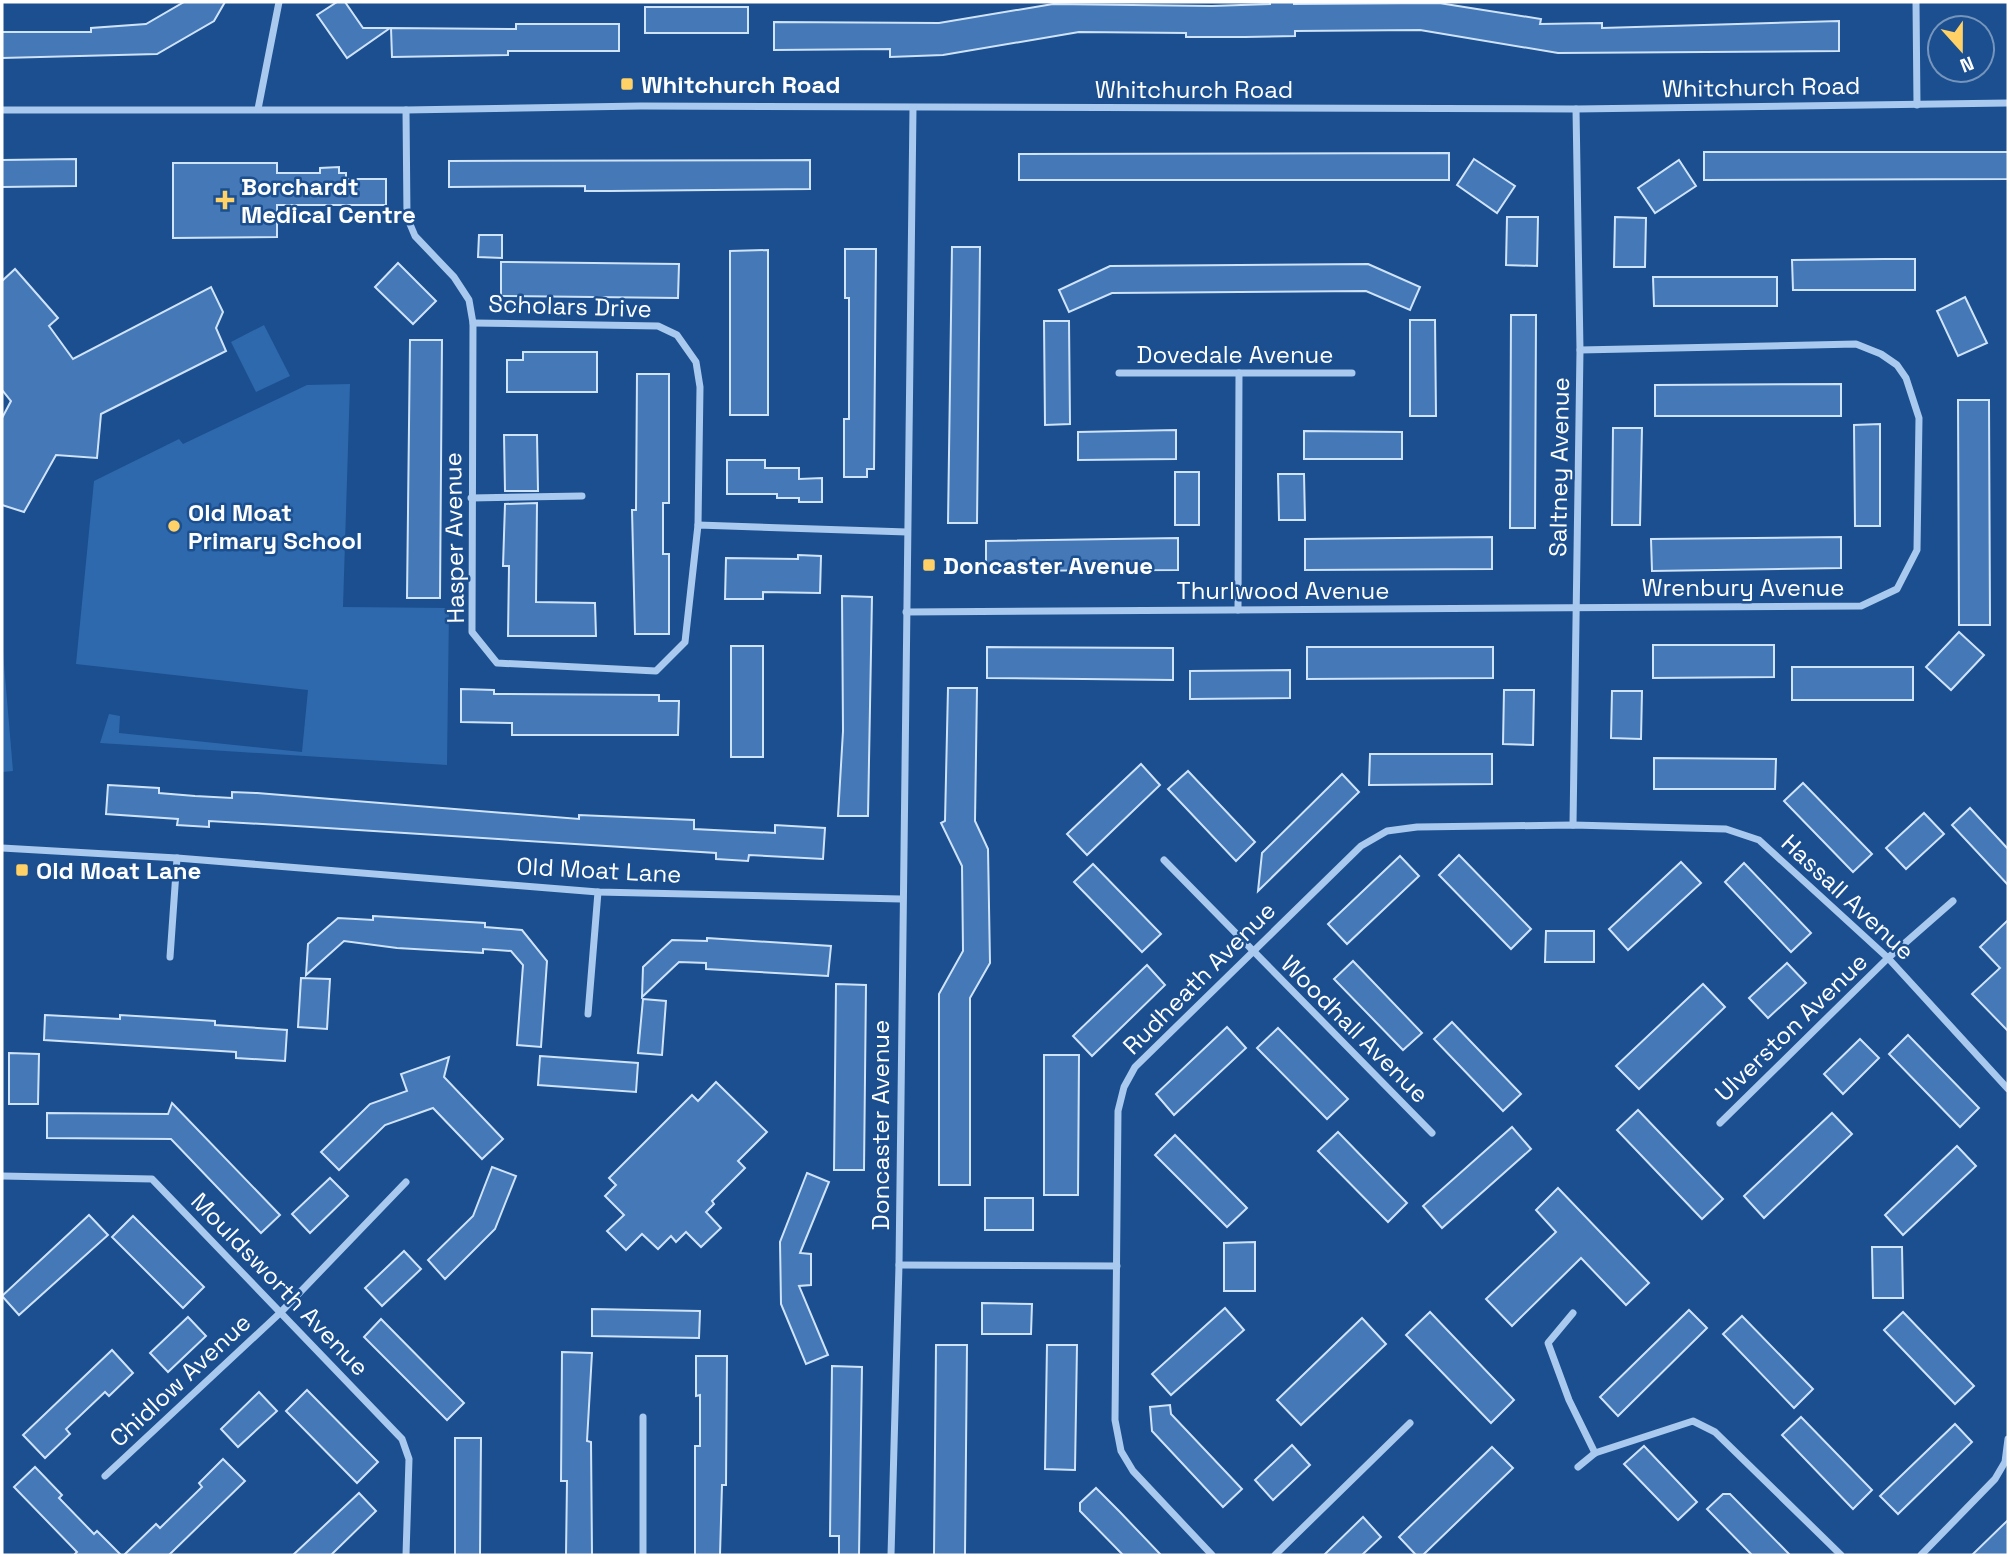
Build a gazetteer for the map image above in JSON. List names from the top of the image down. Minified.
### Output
{"streets":{"street":["Whitchurch Road","Scholars Drive","Dovedale Avenue","Saltney Avenue","Hasper Avenue","Wrenbury Avenue","Thurlwood Avenue","Old Moat Lane","Hassall Avenue","Rudheath Avenue","Ulverston Avenue","Woodhall Avenue","Doncaster Avenue","Mouldsworth Avenue","Chidlow Avenue"]},"crossings":[["Whitchurch Road","Saltney Avenue"],["Whitchurch Road","Hasper Avenue"],["Whitchurch Road","Doncaster Avenue"],["Scholars Drive","Hasper Avenue"],["Saltney Avenue","Wrenbury Avenue"],["Saltney Avenue","Thurlwood Avenue"],["Saltney Avenue","Hassall Avenue"],["Saltney Avenue","Rudheath Avenue"],["Wrenbury Avenue","Thurlwood Avenue"],["Thurlwood Avenue","Doncaster Avenue"],["Old Moat Lane","Doncaster Avenue"],["Hassall Avenue","Rudheath Avenue"],["Hassall Avenue","Ulverston Avenue"],["Rudheath Avenue","Woodhall Avenue"],["Mouldsworth Avenue","Chidlow Avenue"]],"places":{"transit":["Whitchurch Road","Doncaster Avenue","Old Moat Lane"],"health":["Borchardt Medical Centre"],"other":["Old Moat Primary School"]},"north":"bottom"}
